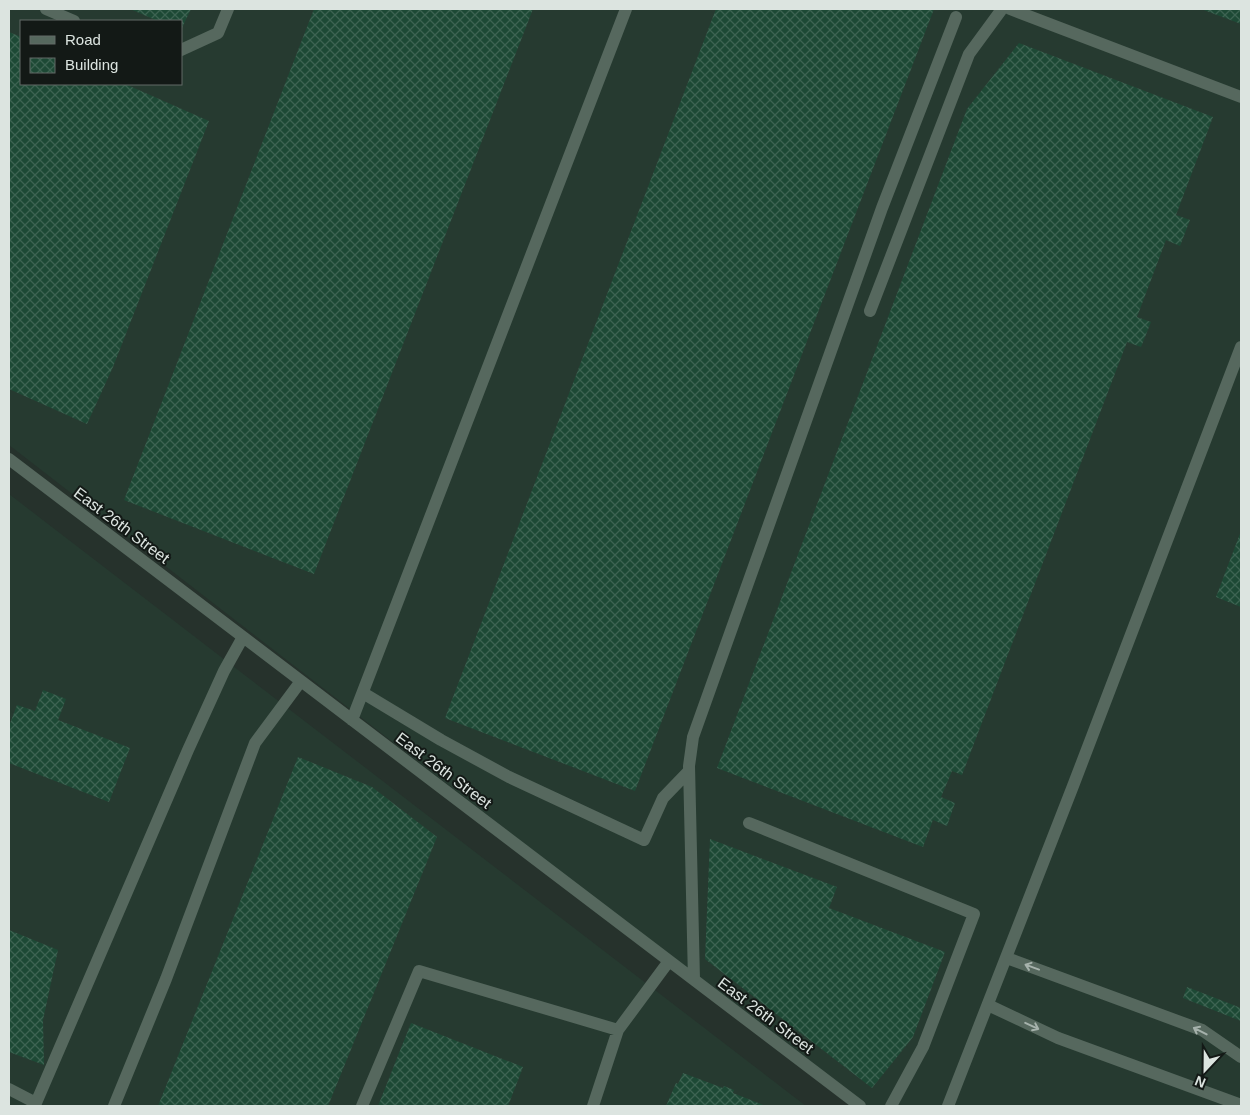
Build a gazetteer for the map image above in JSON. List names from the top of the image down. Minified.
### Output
{"streets":{"street":["East 26th Street"]},"legend":["Road","Building"],"north":"bottom"}
